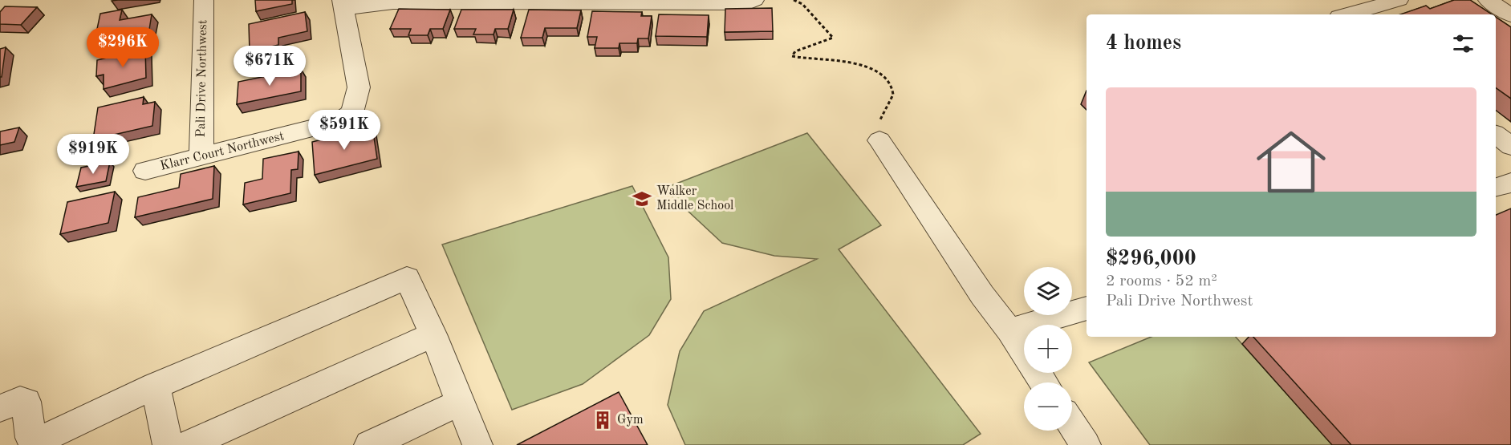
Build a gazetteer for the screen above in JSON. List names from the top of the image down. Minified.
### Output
{"streets":{"street":["Pali Drive Northwest","Klarr Court Northwest"]},"crossings":[["Pali Drive Northwest","Klarr Court Northwest"]],"places":{"school or university":["Walker Middle School"],"building":["Gym"]},"page":{"heading":"4 homes","price":["$296K","$671K","$591K","$919K"],"list":[{"name":"$296,000","note":"2 rooms · 52 m² · Pali Drive Northwest"}],"map_buttons":["+","−"]}}
